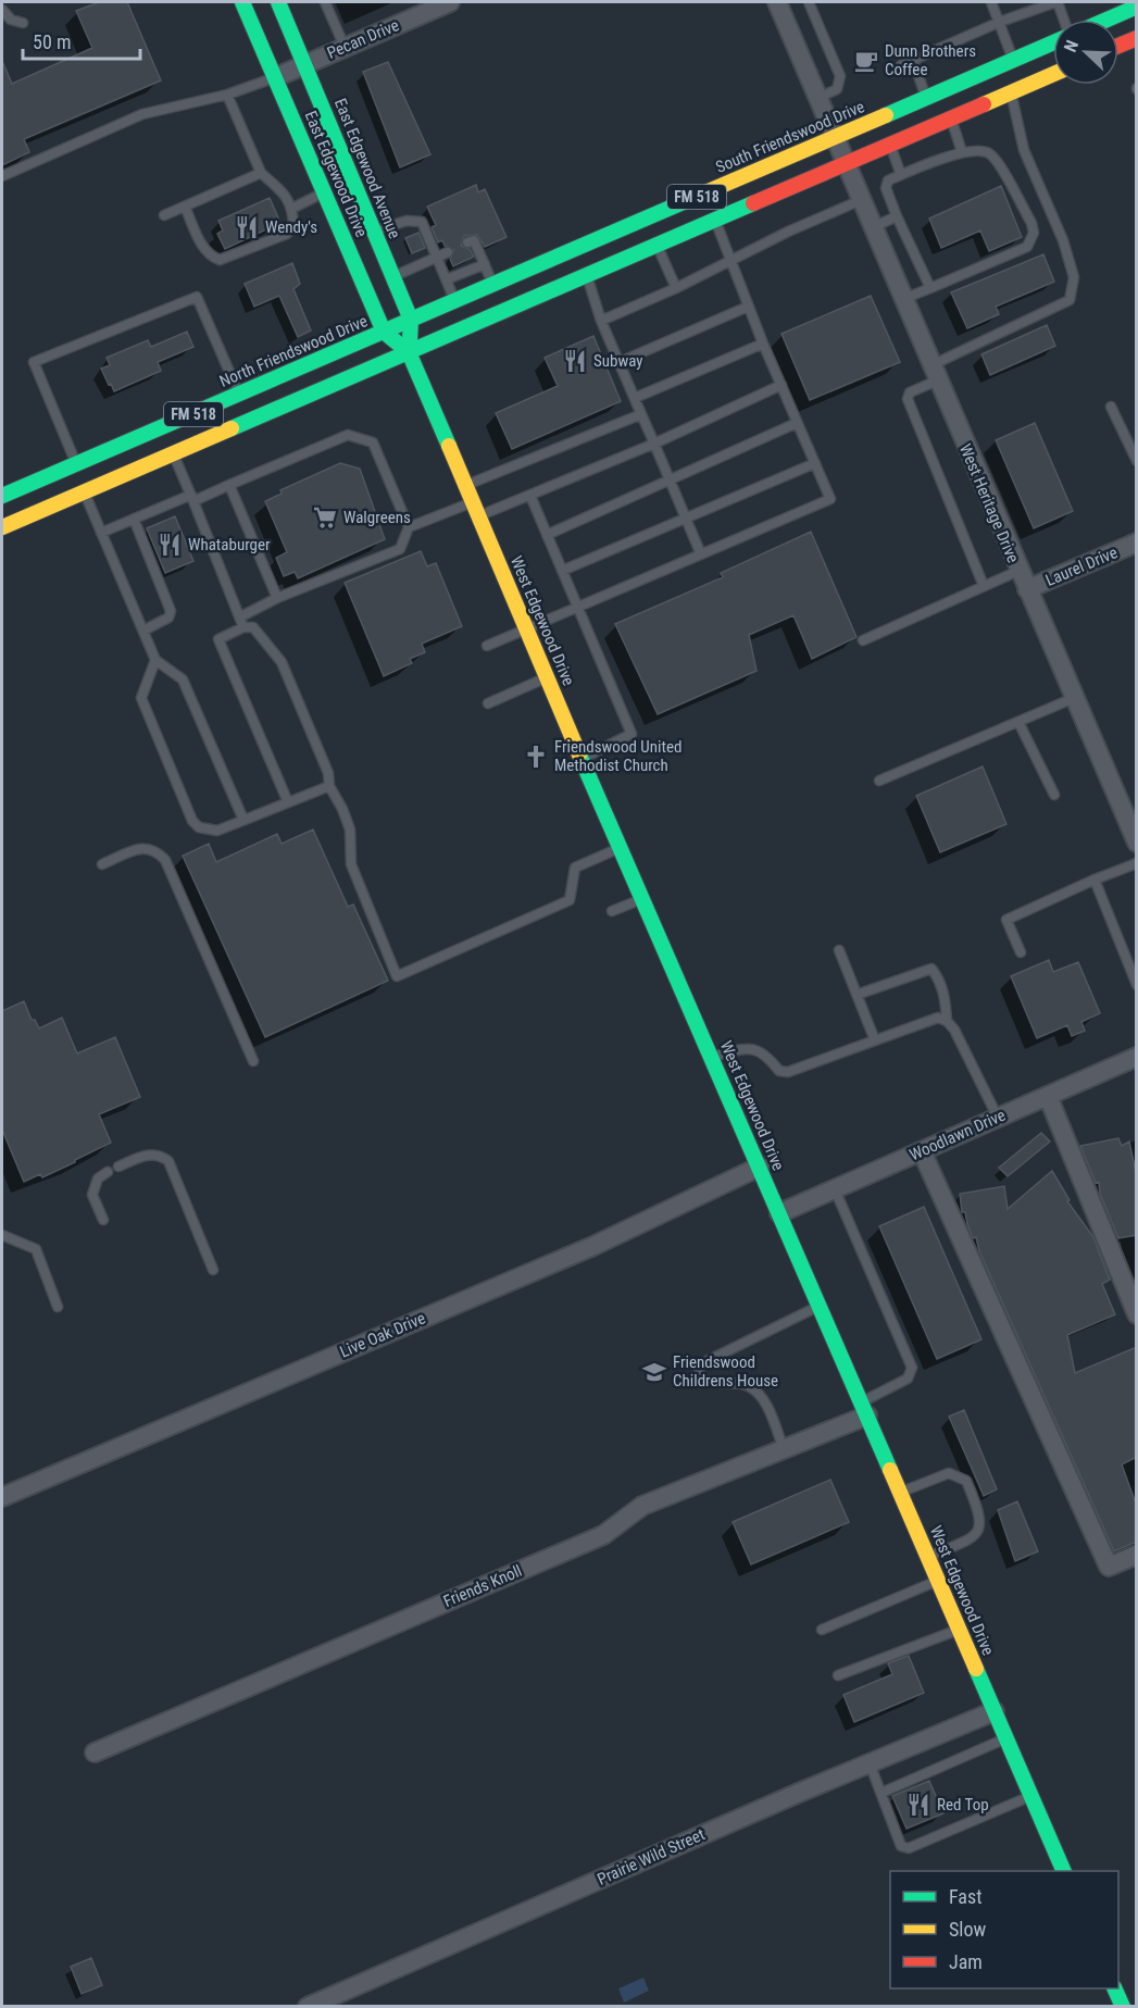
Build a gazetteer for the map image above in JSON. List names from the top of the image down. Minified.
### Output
{"streets":{"main road":["South Friendswood Drive","East Edgewood Avenue","East Edgewood Drive","FM 518","North Friendswood Drive","West Edgewood Drive"],"street":["Pecan Drive","West Heritage Drive","Laurel Drive","Woodlawn Drive","Live Oak Drive","Friends Knoll","Prairie Wild Street"]},"crossings":[["Pecan Drive","East Edgewood Avenue"],["Pecan Drive","East Edgewood Drive"],["South Friendswood Drive","East Edgewood Avenue"],["South Friendswood Drive","East Edgewood Drive"],["South Friendswood Drive","FM 518"],["South Friendswood Drive","North Friendswood Drive"],["South Friendswood Drive","West Heritage Drive"],["South Friendswood Drive","West Edgewood Drive"],["East Edgewood Avenue","East Edgewood Drive"],["East Edgewood Avenue","FM 518"],["East Edgewood Avenue","West Edgewood Drive"],["East Edgewood Drive","FM 518"],["East Edgewood Drive","North Friendswood Drive"],["East Edgewood Drive","West Edgewood Drive"],["FM 518","West Edgewood Drive"],["West Heritage Drive","Laurel Drive"],["West Edgewood Drive","Woodlawn Drive"],["West Edgewood Drive","Live Oak Drive"],["West Edgewood Drive","Friends Knoll"],["West Edgewood Drive","Prairie Wild Street"]],"places":{"cafe":["Dunn Brothers Coffee"],"restaurant":["Wendy's","Subway","Whataburger","Red Top"],"supermarket":["Walgreens"],"church":["Friendswood United Methodist Church"],"school or university":["Friendswood Childrens House"]},"legend":["Fast","Slow","Jam"],"scale_bar":"50 m","north":"top left"}
